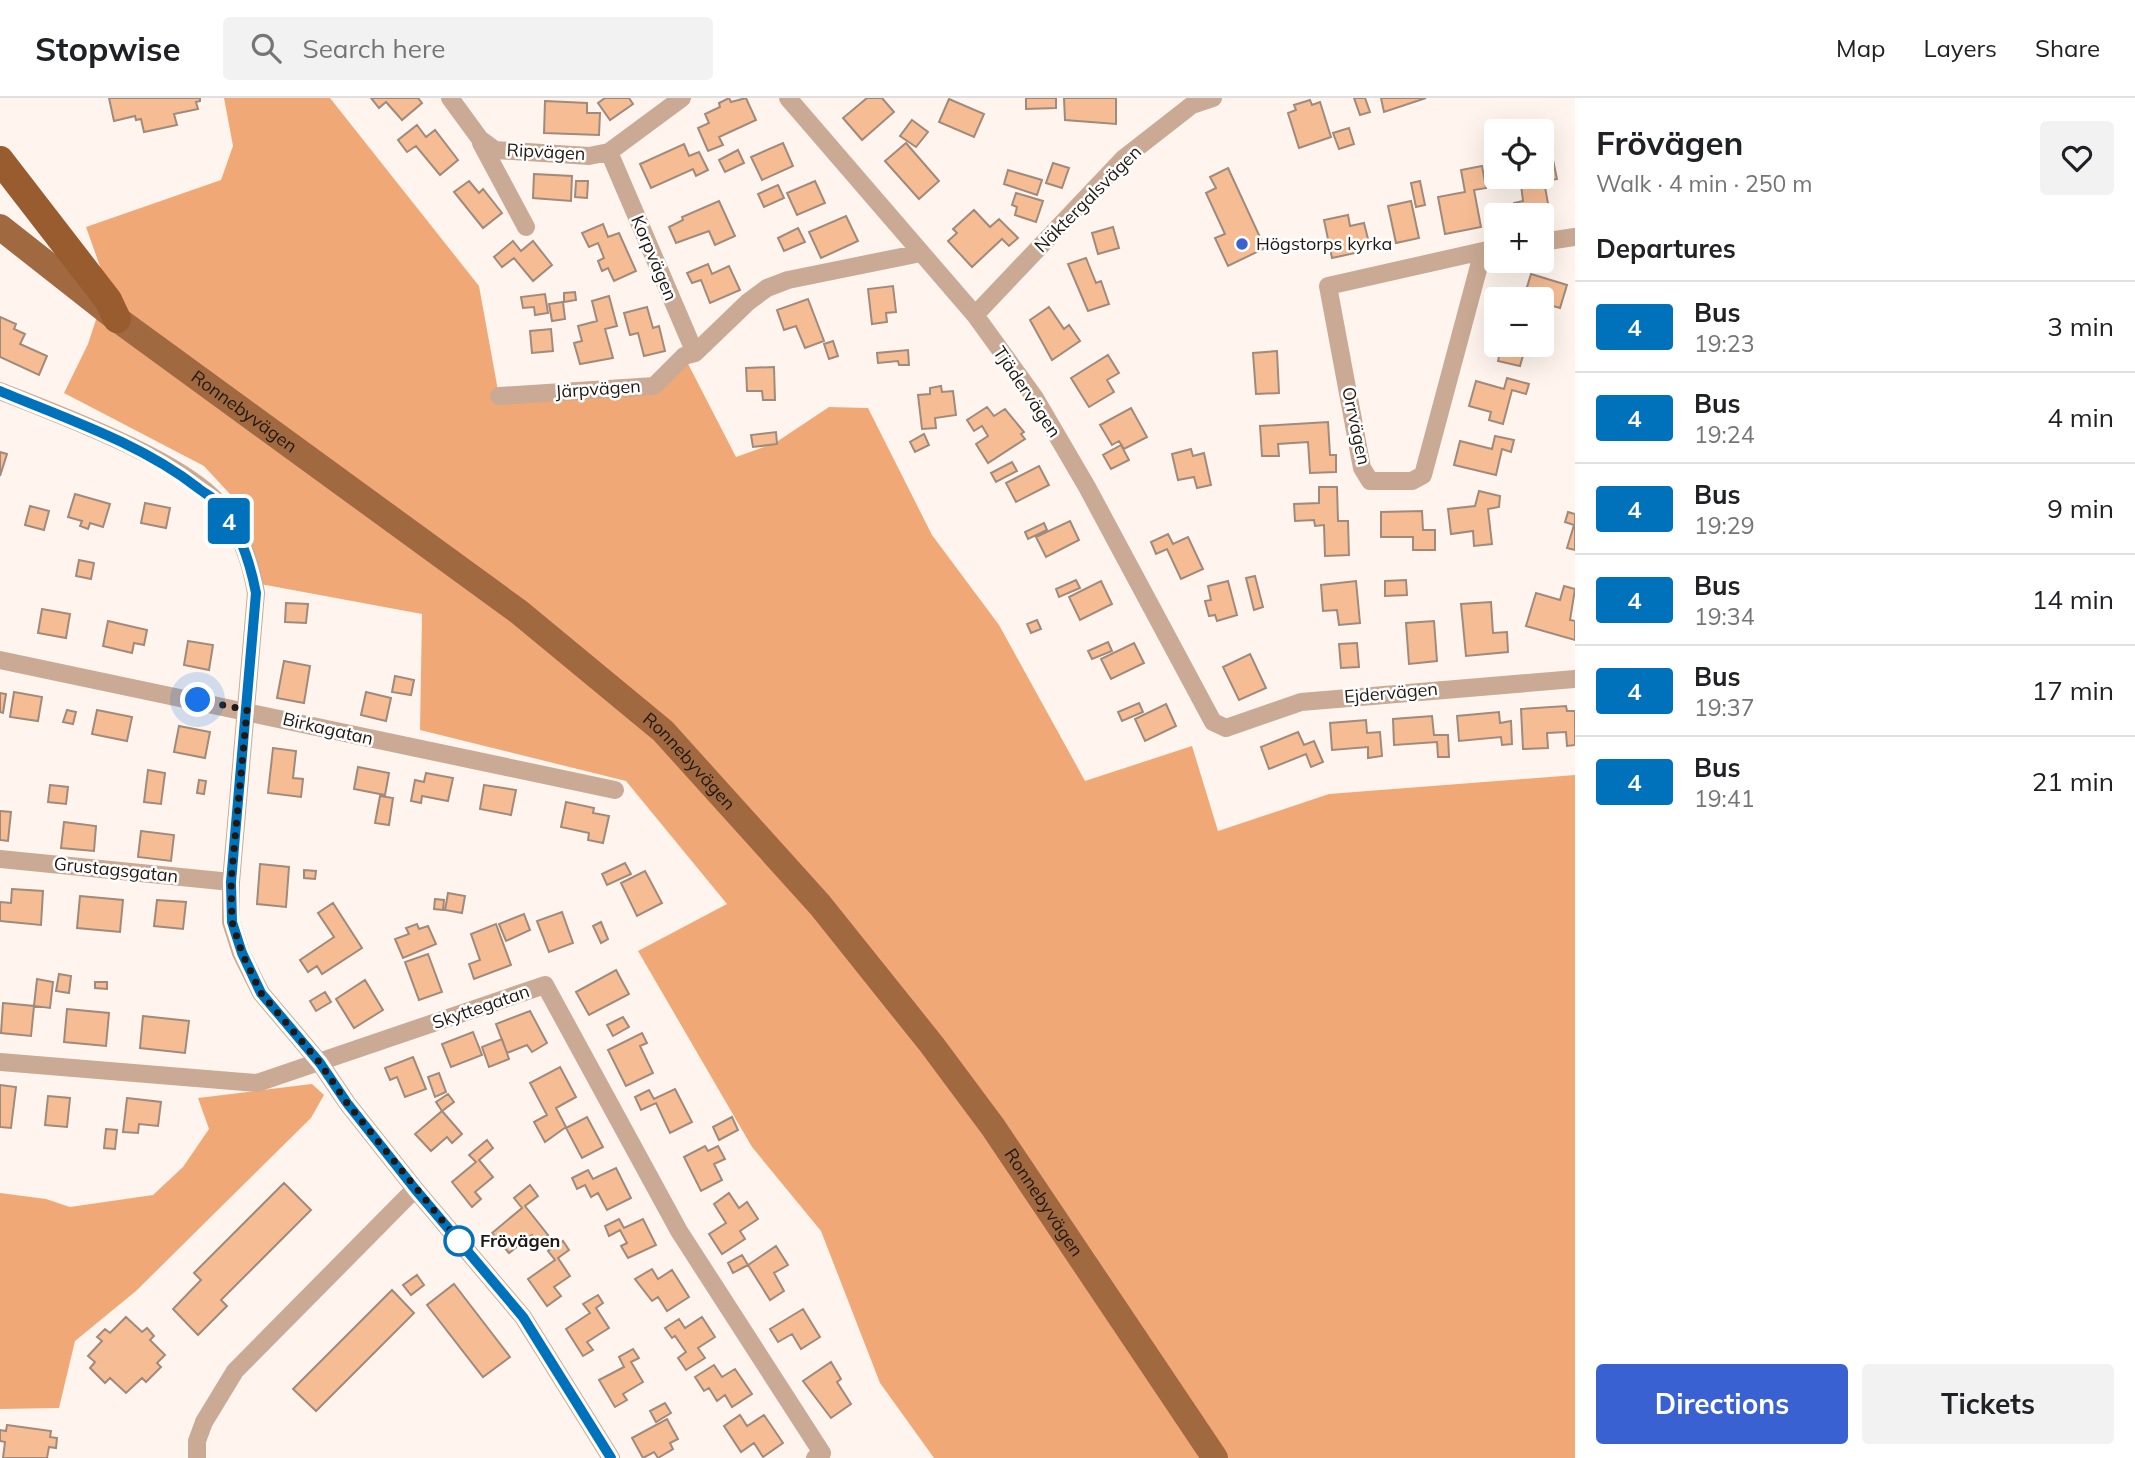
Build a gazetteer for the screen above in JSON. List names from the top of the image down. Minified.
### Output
{"streets":{"main road":["Ronnebyvägen"],"street":["Ripvägen","Näktergalsvägen","Korpvägen","Järpvägen","Tjädervägen","Orrvägen","Ejdervägen","Birkagatan","Grustagsgatan","Skyttegatan"]},"crossings":[["Ripvägen","Korpvägen"],["Näktergalsvägen","Tjädervägen"],["Korpvägen","Järpvägen"],["Järpvägen","Tjädervägen"],["Tjädervägen","Ejdervägen"]],"places":["Högstorps kyrka","Frövägen"],"lines":["bus line 4"],"page":{"header":"Stopwise","search":"Search here","nav":["Map","Layers","Share"],"on_map":"4","heading":[["Frövägen","Walk · 4 min · 250 m"],"Departures"],"map_buttons":["+","−"],"list":[{"mark":"4","name":"Bus","note":"19:23","value":"3 min"},{"mark":"4","name":"Bus","note":"19:24","value":"4 min"},{"mark":"4","name":"Bus","note":"19:29","value":"9 min"},{"mark":"4","name":"Bus","note":"19:34","value":"14 min"},{"mark":"4","name":"Bus","note":"19:37","value":"17 min"},{"mark":"4","name":"Bus","note":"19:41","value":"21 min"}],"buttons":["Directions","Tickets"]}}
